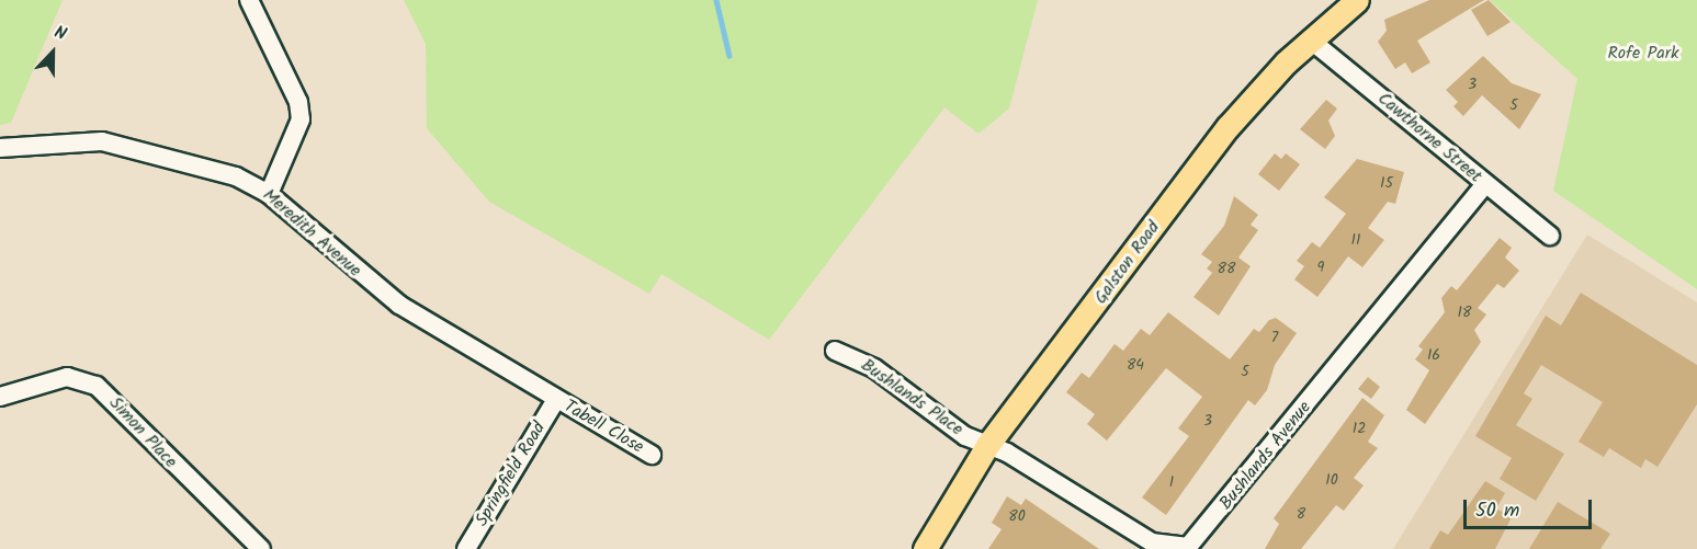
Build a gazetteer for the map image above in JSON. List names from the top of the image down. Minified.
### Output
{"streets":{"main road":["Galston Road"],"street":["Cawthorne Street","Meredith Avenue","Bushlands Place","Tabell Close","Simon Place","Bushlands Avenue","Springfield Road"]},"crossings":[["Cawthorne Street","Galston Road"],["Cawthorne Street","Bushlands Avenue"],["Meredith Avenue","Tabell Close"],["Meredith Avenue","Springfield Road"],["Galston Road","Bushlands Place"],["Galston Road","Bushlands Avenue"],["Bushlands Place","Bushlands Avenue"],["Tabell Close","Springfield Road"]],"parks":["Rofe Park"],"house_numbers":["3","5","15","11","9","88","18","7","16","84","5","3","12","10","1","8","80"],"scale_bar":"50 m","north":"top"}
